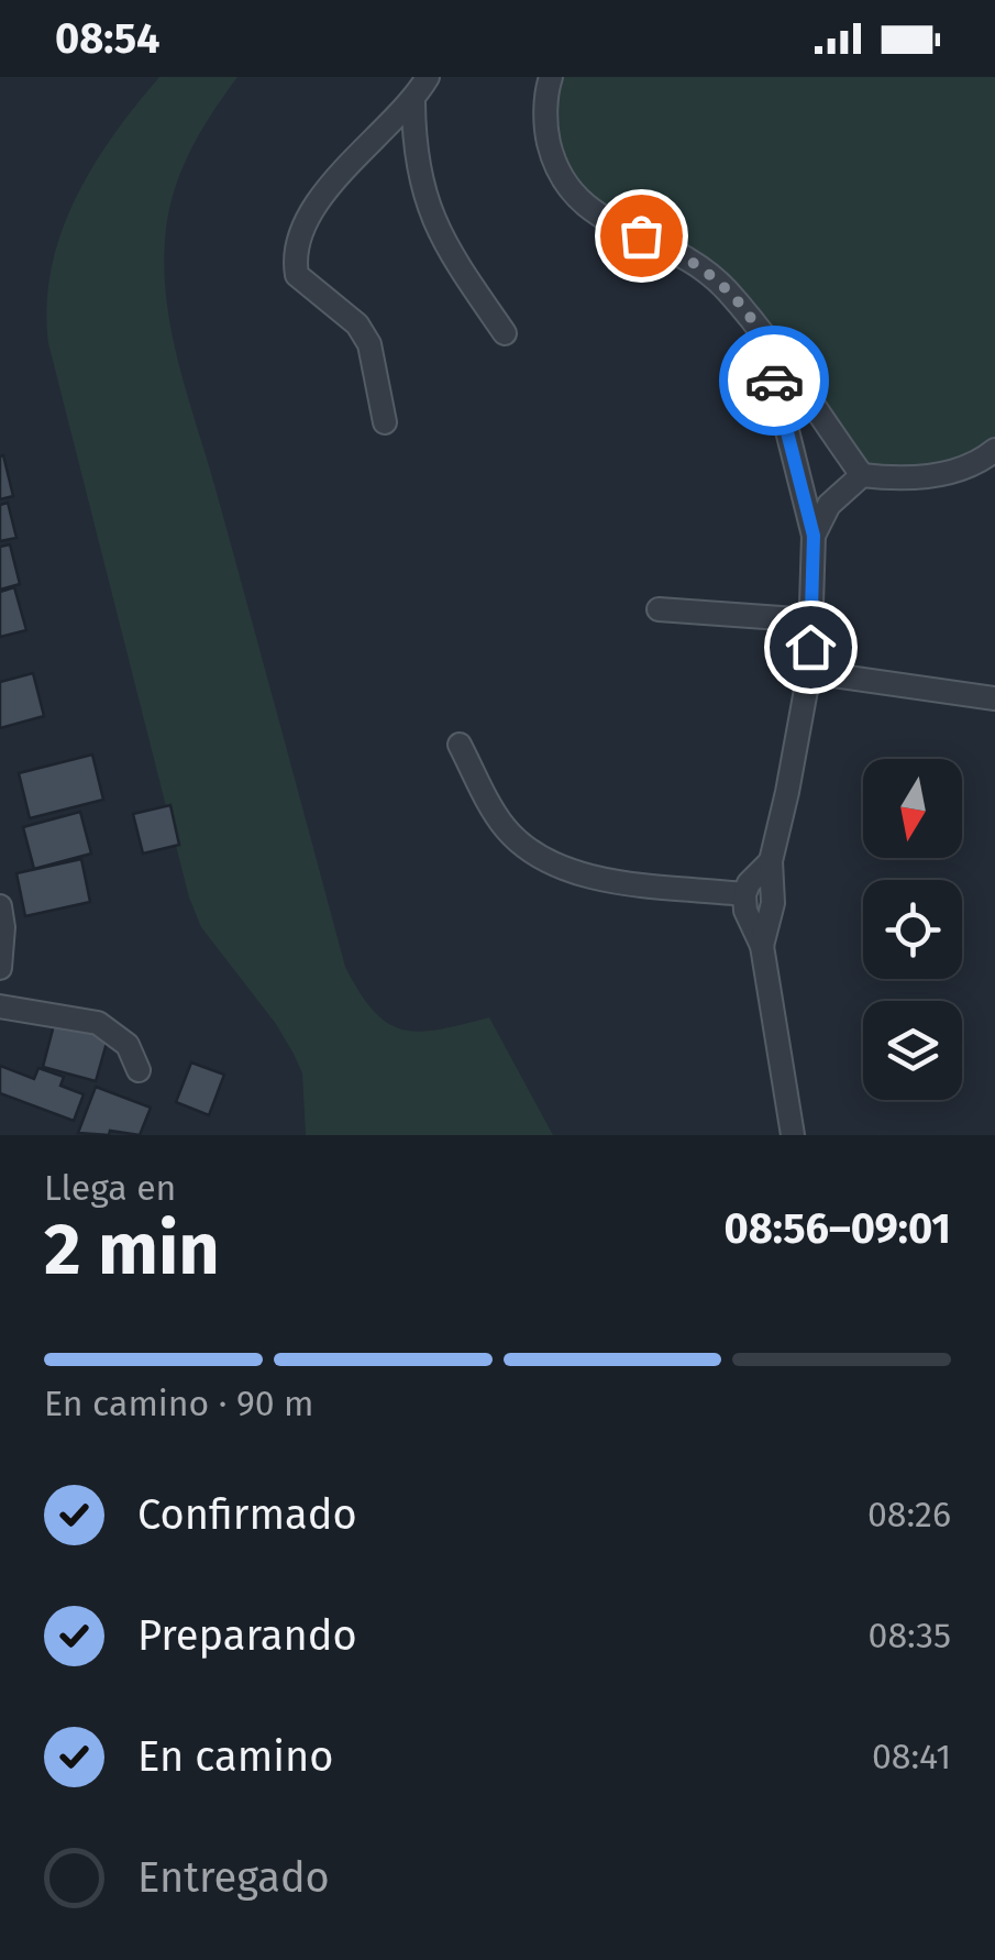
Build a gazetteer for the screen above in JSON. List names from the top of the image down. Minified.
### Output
{"north":"bottom","page":{"status":"08:54","heading":["2 min","Llega en","08:56–09:01"],"bar":"En camino · 90 m","list":[["Confirmado","08:26"],["Preparando","08:35"],["En camino","08:41"],"Entregado"]}}
